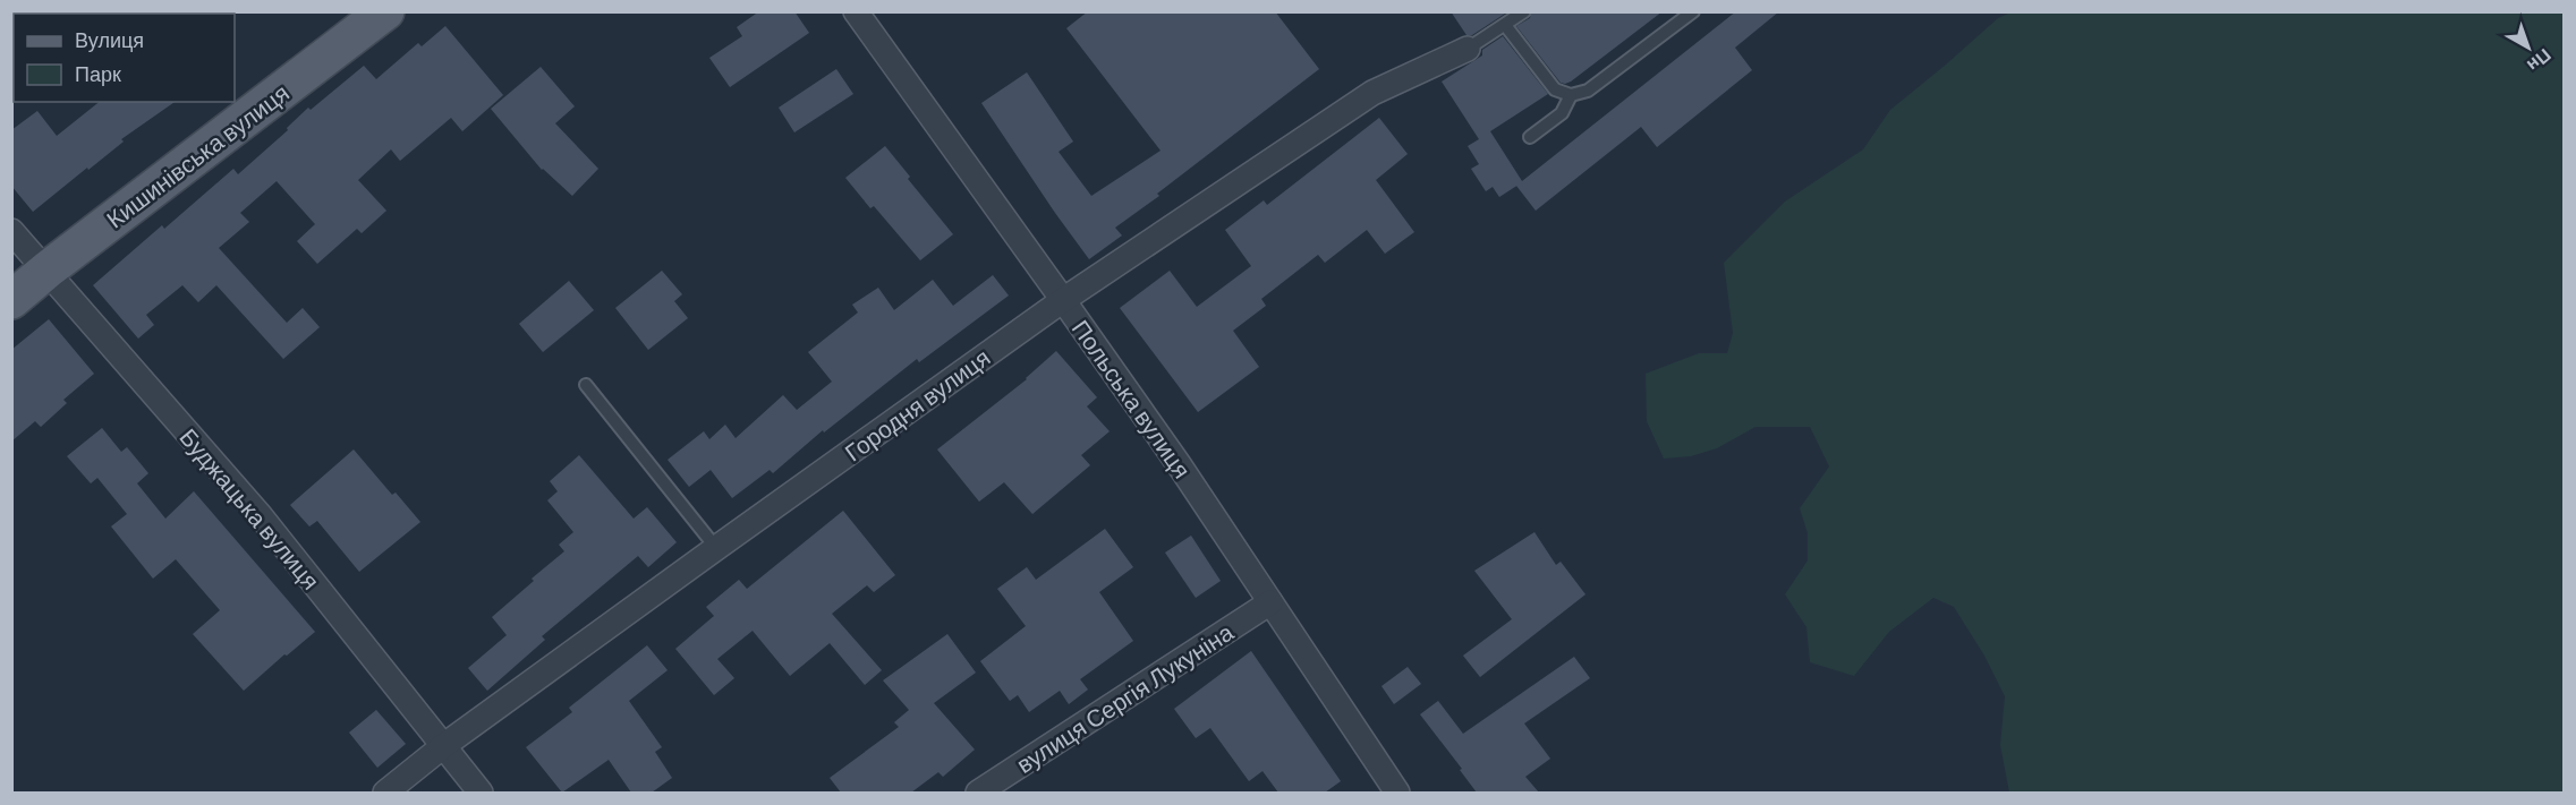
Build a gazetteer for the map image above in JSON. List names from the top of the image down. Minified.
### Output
{"streets":{"main road":["Кишинівська вулиця"],"street":["Польська вулиця","Городня вулиця","Буджацька вулиця","вулиця Сергія Лукуніна"]},"crossings":[["Кишинівська вулиця","Буджацька вулиця"],["Польська вулиця","Городня вулиця"],["Польська вулиця","вулиця Сергія Лукуніна"],["Городня вулиця","Буджацька вулиця"]],"legend":["Вулиця","Парк"],"north":"bottom right"}
